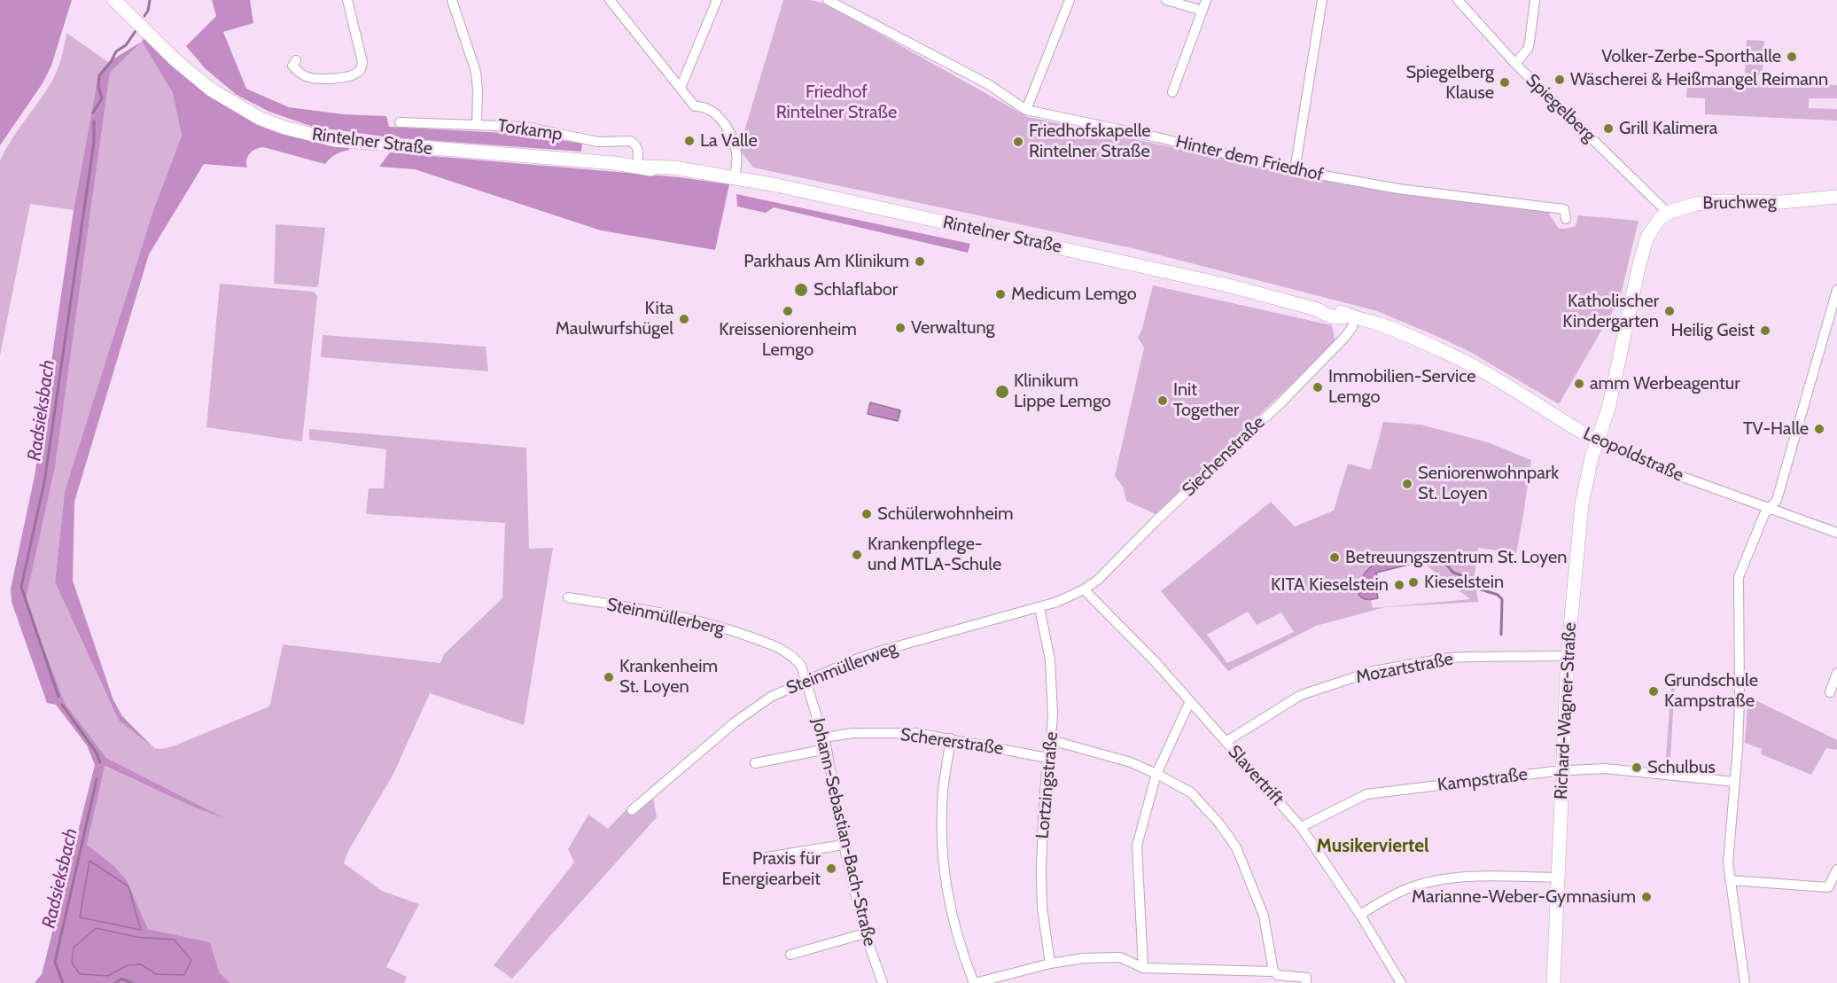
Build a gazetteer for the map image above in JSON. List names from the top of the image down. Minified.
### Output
{"streets":{"main road":["Rintelner Straße","Bruchweg","Leopoldstraße","Richard-Wagner-Straße"],"street":["Spiegelberg","Torkamp","Hinter dem Friedhof","Siechenstraße","Steinmüllerberg","Steinmüllerweg","Mozartstraße","Schererstraße","Slavertrift","Kampstraße","Lortzingstraße","Johann-Sebastian-Bach-Straße"]},"crossings":[["Spiegelberg","Bruchweg"],["Torkamp","Rintelner Straße"],["Rintelner Straße","Leopoldstraße"],["Rintelner Straße","Siechenstraße"],["Bruchweg","Richard-Wagner-Straße"],["Leopoldstraße","Richard-Wagner-Straße"],["Siechenstraße","Steinmüllerweg"],["Siechenstraße","Slavertrift"],["Steinmüllerberg","Steinmüllerweg"],["Steinmüllerberg","Johann-Sebastian-Bach-Straße"],["Steinmüllerweg","Slavertrift"],["Steinmüllerweg","Lortzingstraße"],["Steinmüllerweg","Johann-Sebastian-Bach-Straße"],["Mozartstraße","Richard-Wagner-Straße"],["Mozartstraße","Slavertrift"],["Richard-Wagner-Straße","Kampstraße"],["Schererstraße","Lortzingstraße"],["Schererstraße","Johann-Sebastian-Bach-Straße"],["Slavertrift","Kampstraße"]],"districts":["Musikerviertel"],"water":["Radsieksbach"],"parks":["Friedhof Rintelner Straße"],"places":["Volker-Zerbe-Sporthalle","Wäscherei & Heißmangel Reimann","Spiegelberg Klause","Grill Kalimera","La Valle","Friedhofskapelle Rintelner Straße","Parkhaus Am Klinikum","Schlaflabor","Medicum Lemgo","Kreisseniorenheim Lemgo","Katholischer Kindergarten","Kita Maulwurfshügel","Verwaltung","Heilig Geist","amm Werbeagentur","Immobilien-Service Lemgo","Klinikum Lippe Lemgo","Init Together","TV-Halle","Seniorenwohnpark St. Loyen","Schülerwohnheim","Krankenpflege- und MTLA-Schule","Betreuungszentrum St. Loyen","Kieselstein","KITA Kieselstein","Krankenheim St. Loyen","Grundschule Kampstraße","Schulbus","Praxis für Energiearbeit","Marianne-Weber-Gymnasium"]}
